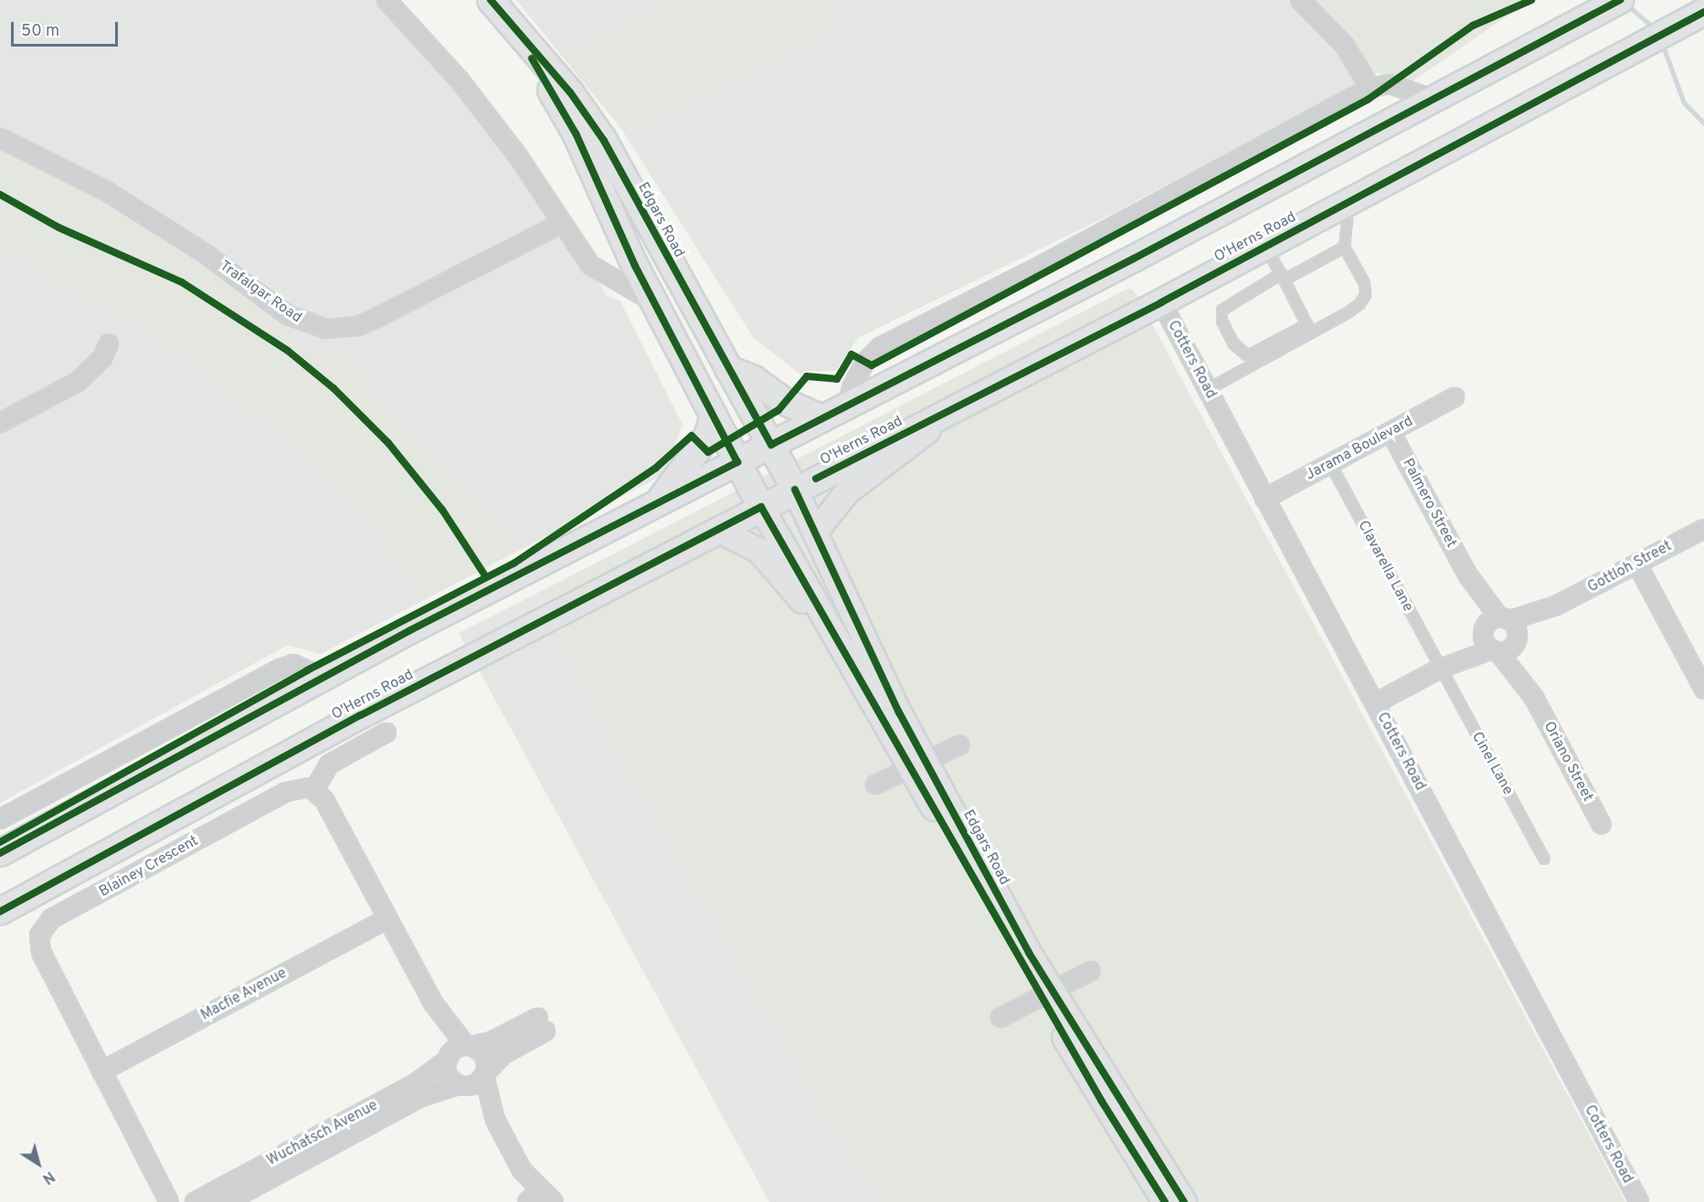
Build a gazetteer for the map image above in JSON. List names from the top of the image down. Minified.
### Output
{"streets":{"main road":["Edgars Road","O'Herns Road"],"street":["Trafalgar Road","Cotters Road","Jarama Boulevard","Palmero Street","Gottloh Street","Oriano Street","Blainey Crescent","Macfie Avenue","Wuchatsch Avenue"],"lane":["Clavarella Lane","Cinel Lane"]},"crossings":[["Edgars Road","O'Herns Road"],["O'Herns Road","Cotters Road"],["Cotters Road","Jarama Boulevard"],["Jarama Boulevard","Palmero Street"],["Jarama Boulevard","Clavarella Lane"],["Palmero Street","Gottloh Street"],["Palmero Street","Oriano Street"],["Clavarella Lane","Cinel Lane"],["Gottloh Street","Oriano Street"],["Blainey Crescent","Macfie Avenue"]],"scale_bar":"50 m","north":"bottom right"}
